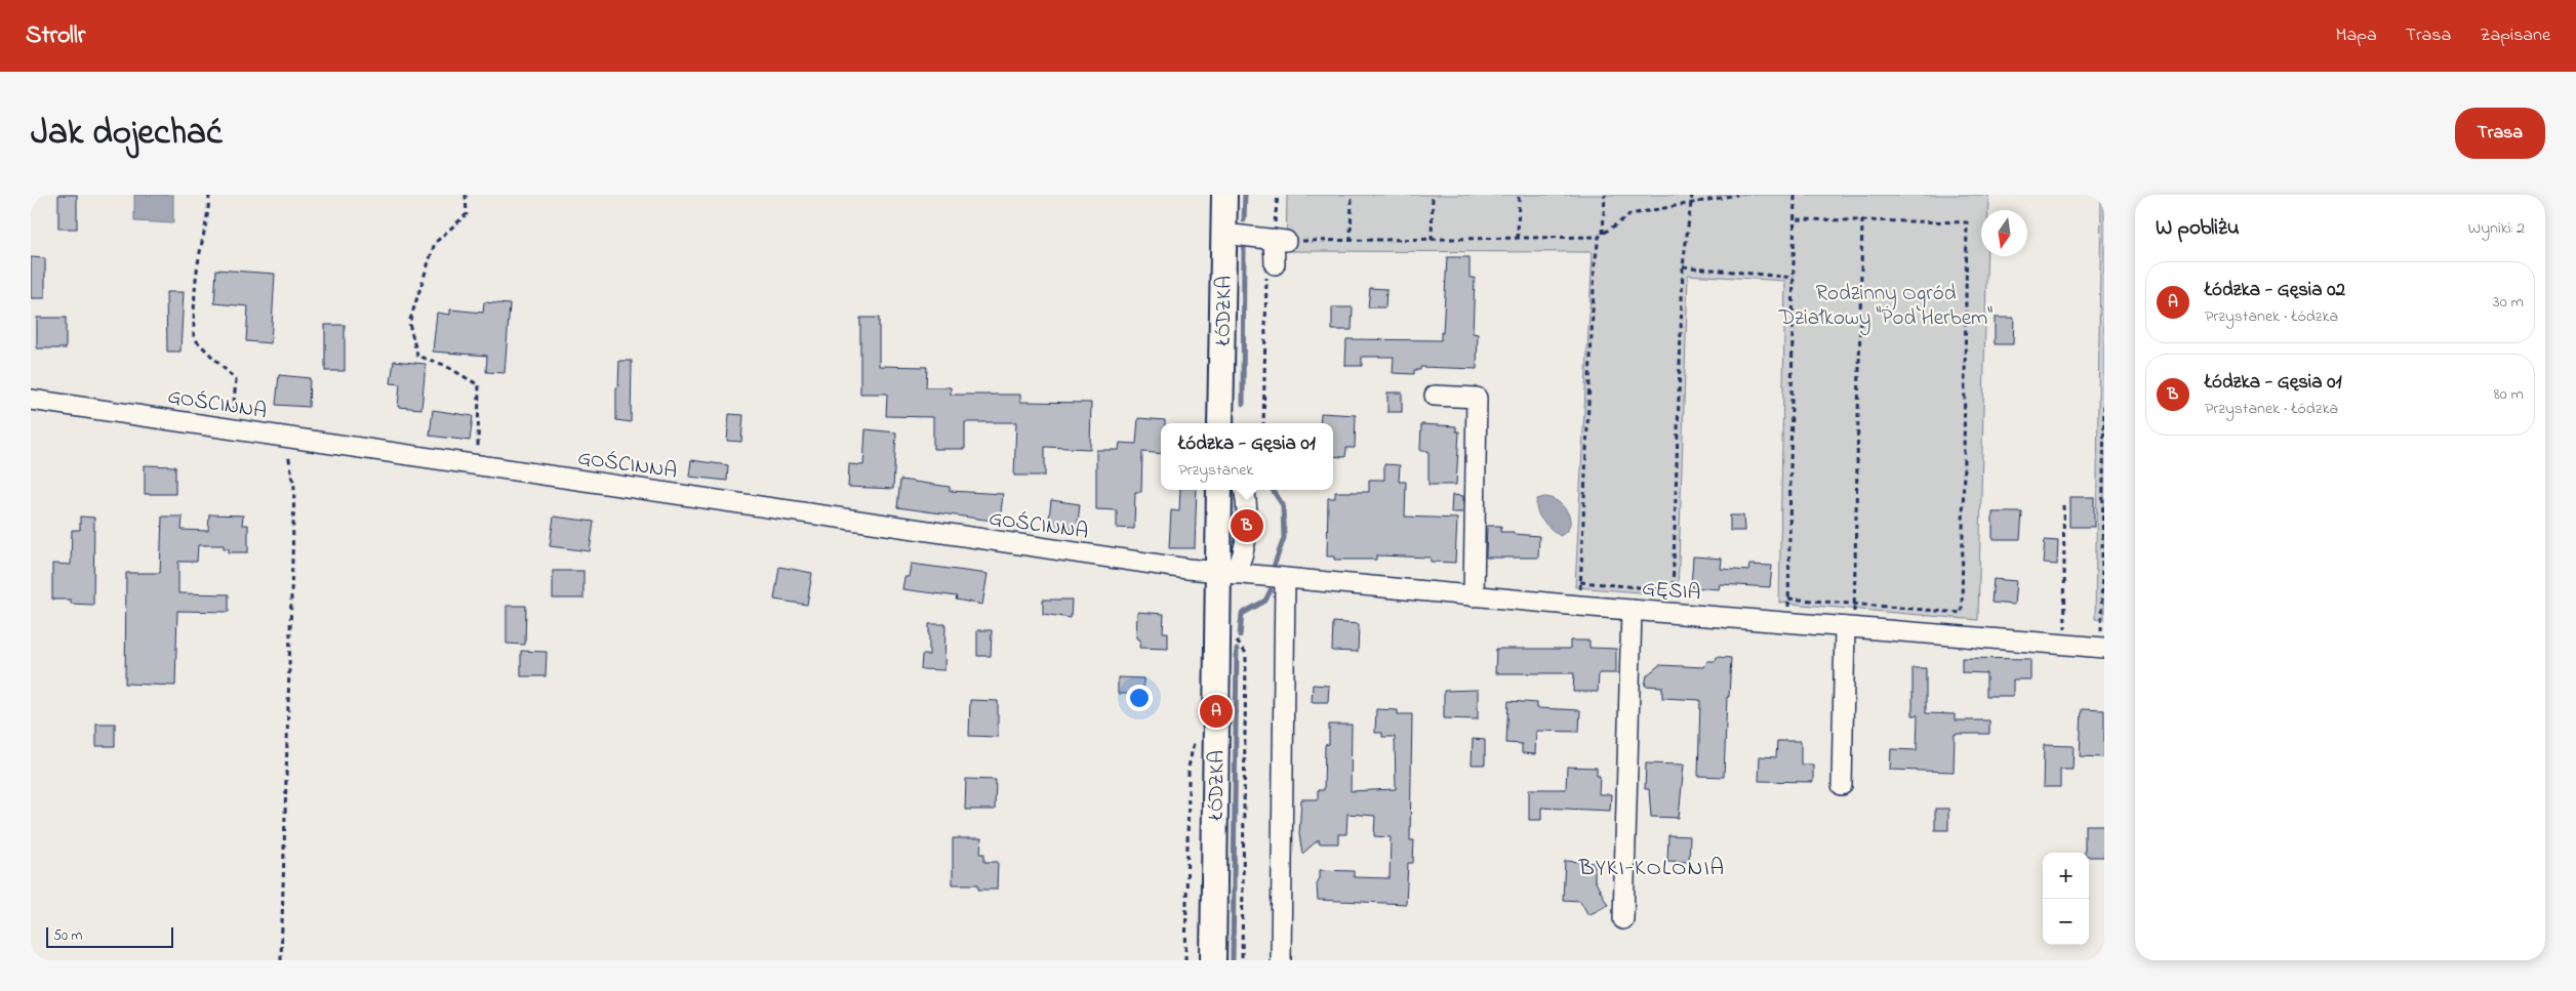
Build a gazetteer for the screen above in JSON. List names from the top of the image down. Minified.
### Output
{"streets":{"main road":["ŁÓDZKA"],"street":["GOŚCINNA","GĘSIA"]},"crossings":[["ŁÓDZKA","GOŚCINNA"],["ŁÓDZKA","GĘSIA"],["GOŚCINNA","GĘSIA"]],"districts":["BYKI-KOLONIA"],"parks":["Rodzinny Ogród Działkowy \"Pod Herbem\""],"scale_bar":"50 m","north":"bottom","page":{"header":"Strollr","nav":["Mapa","Trasa","Zapisane"],"title":"Jak dojechać","buttons":"Trasa","heading":["W pobliżu","Wyniki: 2"],"list":[{"mark":"A","name":"Łódzka - Gęsia 02","note":"Przystanek · Łódzka","value":"30 m"},{"mark":"B","name":"Łódzka - Gęsia 01","note":"Przystanek · Łódzka","value":"80 m"}],"popup":["Łódzka - Gęsia 01","Przystanek"],"pins":["B","A"],"map_buttons":["+","−"],"scale":"50 m"}}
